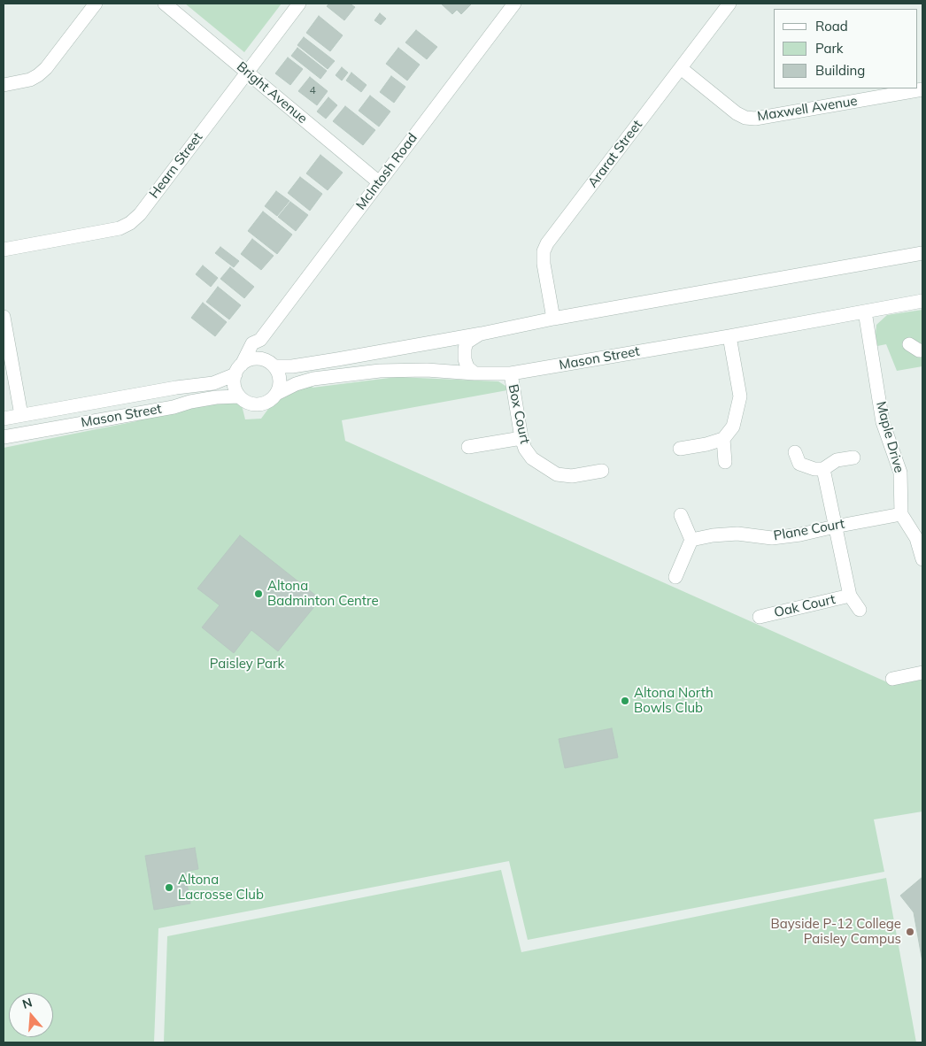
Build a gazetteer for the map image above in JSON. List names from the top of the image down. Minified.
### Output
{"streets":{"street":["Bright Avenue","Maxwell Avenue","Ararat Street","Hearn Street","McIntosh Road","Mason Street","Box Court","Maple Drive","Plane Court","Oak Court"]},"crossings":[["Bright Avenue","Hearn Street"],["Bright Avenue","McIntosh Road"],["Maxwell Avenue","Ararat Street"],["McIntosh Road","Mason Street"],["Mason Street","Box Court"],["Mason Street","Maple Drive"],["Maple Drive","Plane Court"],["Plane Court","Oak Court"]],"parks":["Paisley Park"],"places":["Altona Badminton Centre","Altona North Bowls Club","Altona Lacrosse Club","Bayside P-12 College Paisley Campus"],"house_numbers":["4"],"legend":["Road","Park","Building"],"north":"top"}
